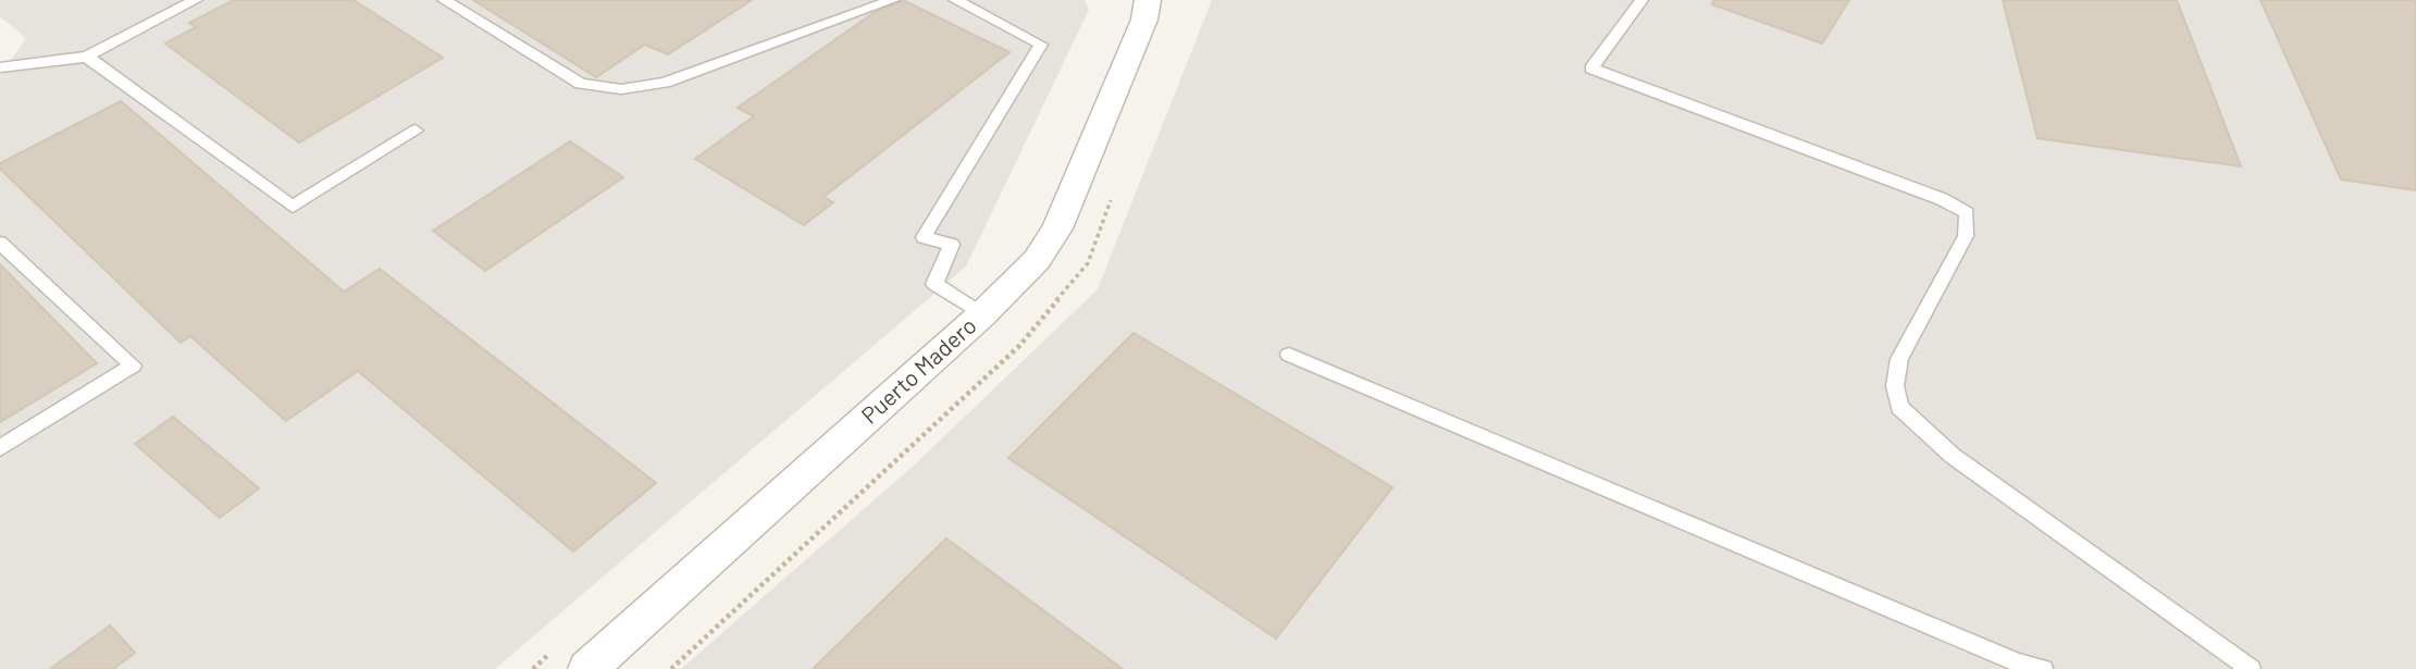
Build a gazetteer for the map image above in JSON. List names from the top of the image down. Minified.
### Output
{"streets":{"street":["Puerto Madero"]}}
